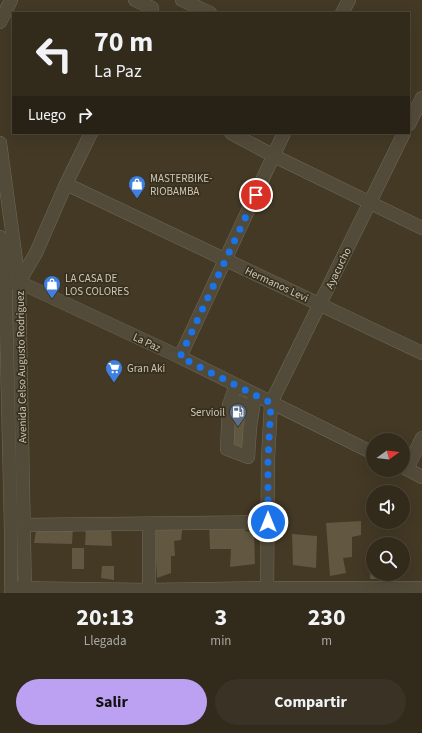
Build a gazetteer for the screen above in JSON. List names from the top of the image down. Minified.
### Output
{"streets":{"street":["Ayacucho","Hermanos Levi","La Paz","Avenida Celso Augusto Rodriguez"]},"crossings":[["Ayacucho","Hermanos Levi"],["Ayacucho","La Paz"],["La Paz","Avenida Celso Augusto Rodriguez"]],"places":{"shop":["MASTERBIKE- RIOBAMBA","LA CASA DE LOS COLORES"],"supermarket":["Gran Aki"],"fuel station":["Servioil"]},"north":"right","page":{"turn":["70 m","La Paz"],"then":"Luego","eta":["20:13","Llegada","3","min","230","m"],"buttons":["Salir","Compartir"]}}
